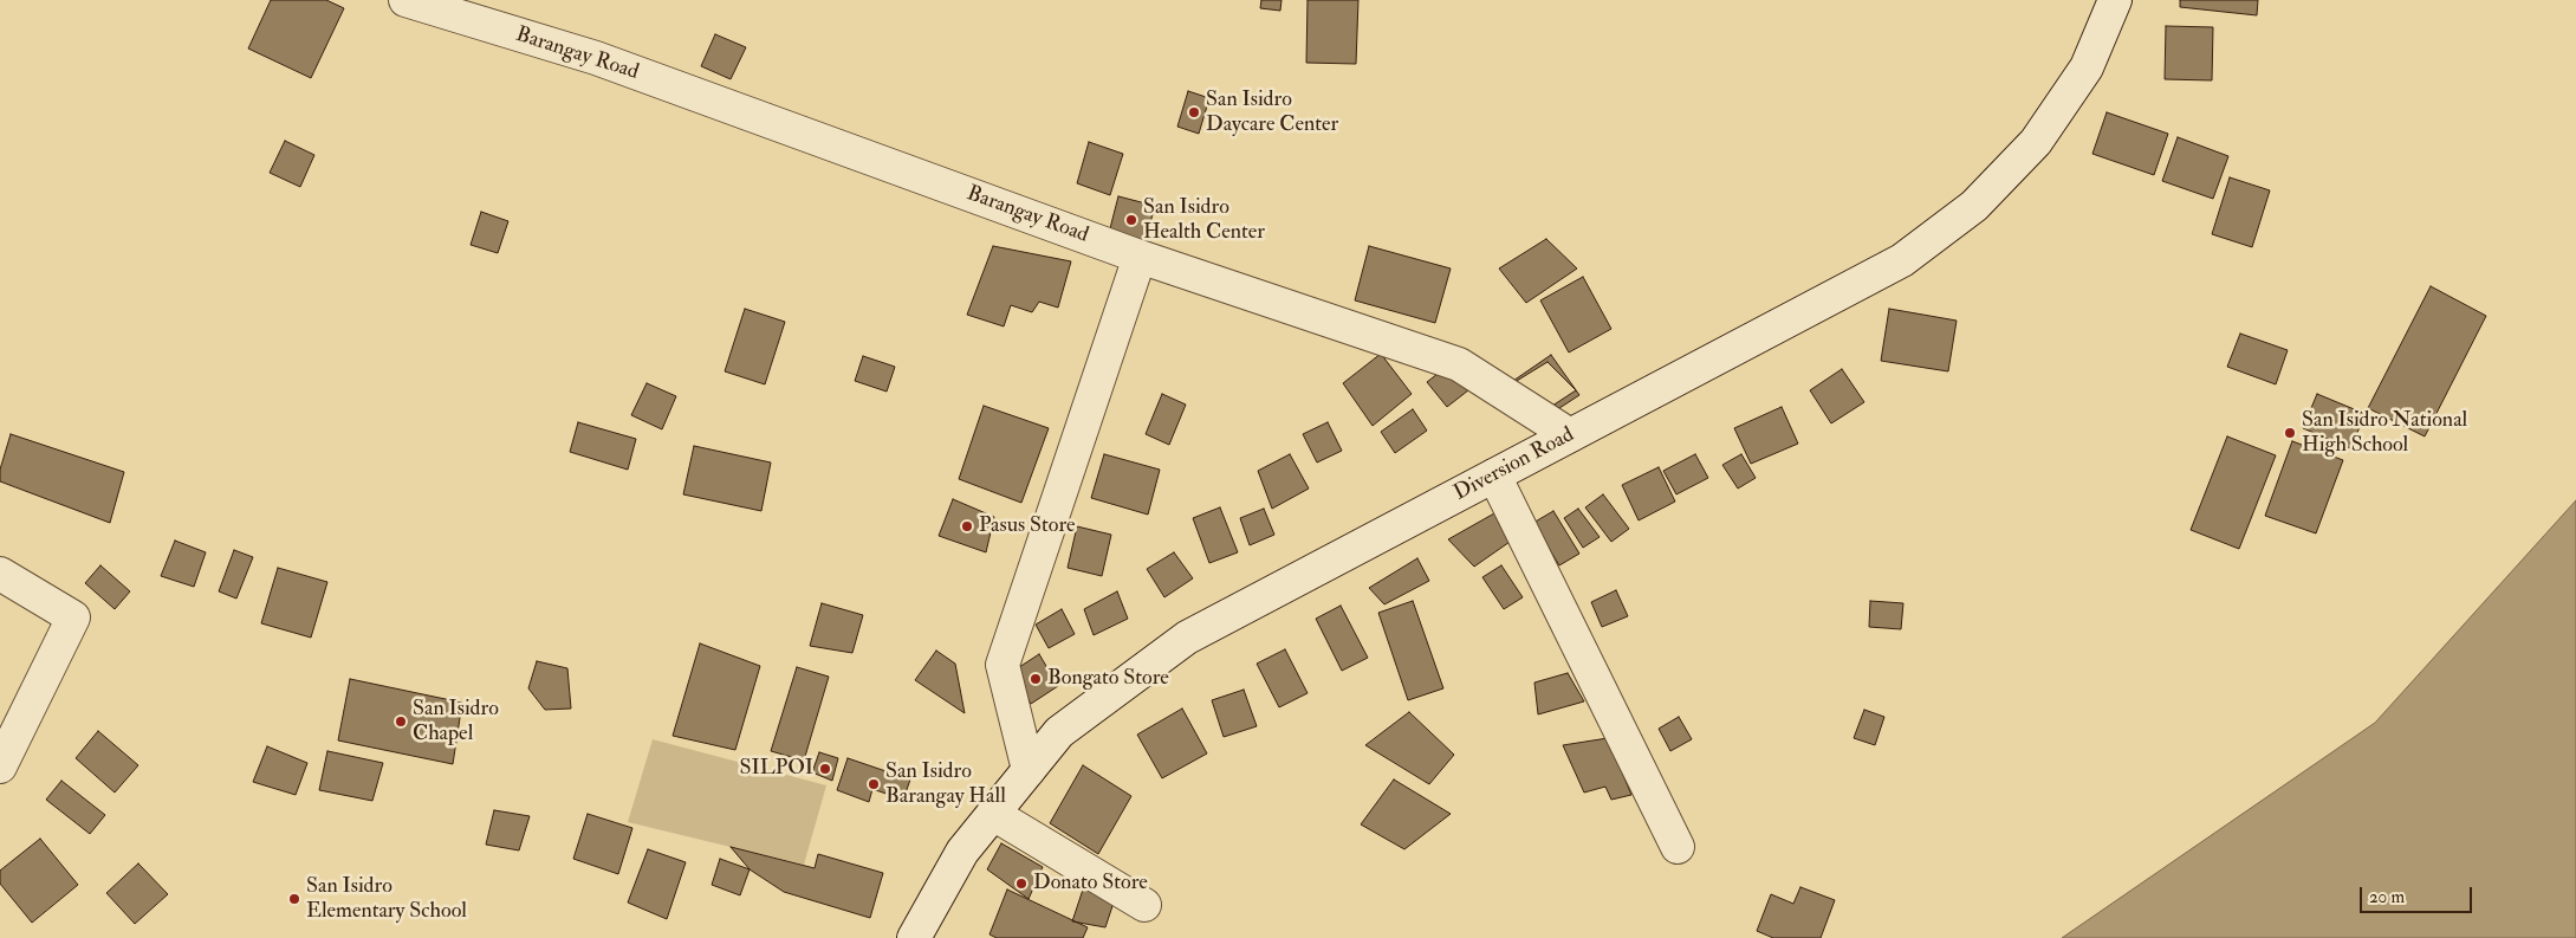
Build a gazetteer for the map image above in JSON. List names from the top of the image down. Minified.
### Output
{"streets":{"street":["Barangay Road","Diversion Road"]},"crossings":[["Barangay Road","Diversion Road"]],"places":["San Isidro Daycare Center","San Isidro Health Center","San Isidro National High School","Pasus Store","Bongato Store","San Isidro Chapel","SILPOI","San Isidro Barangay Hall","Donato Store","San Isidro Elementary School"],"scale_bar":"20 m"}
